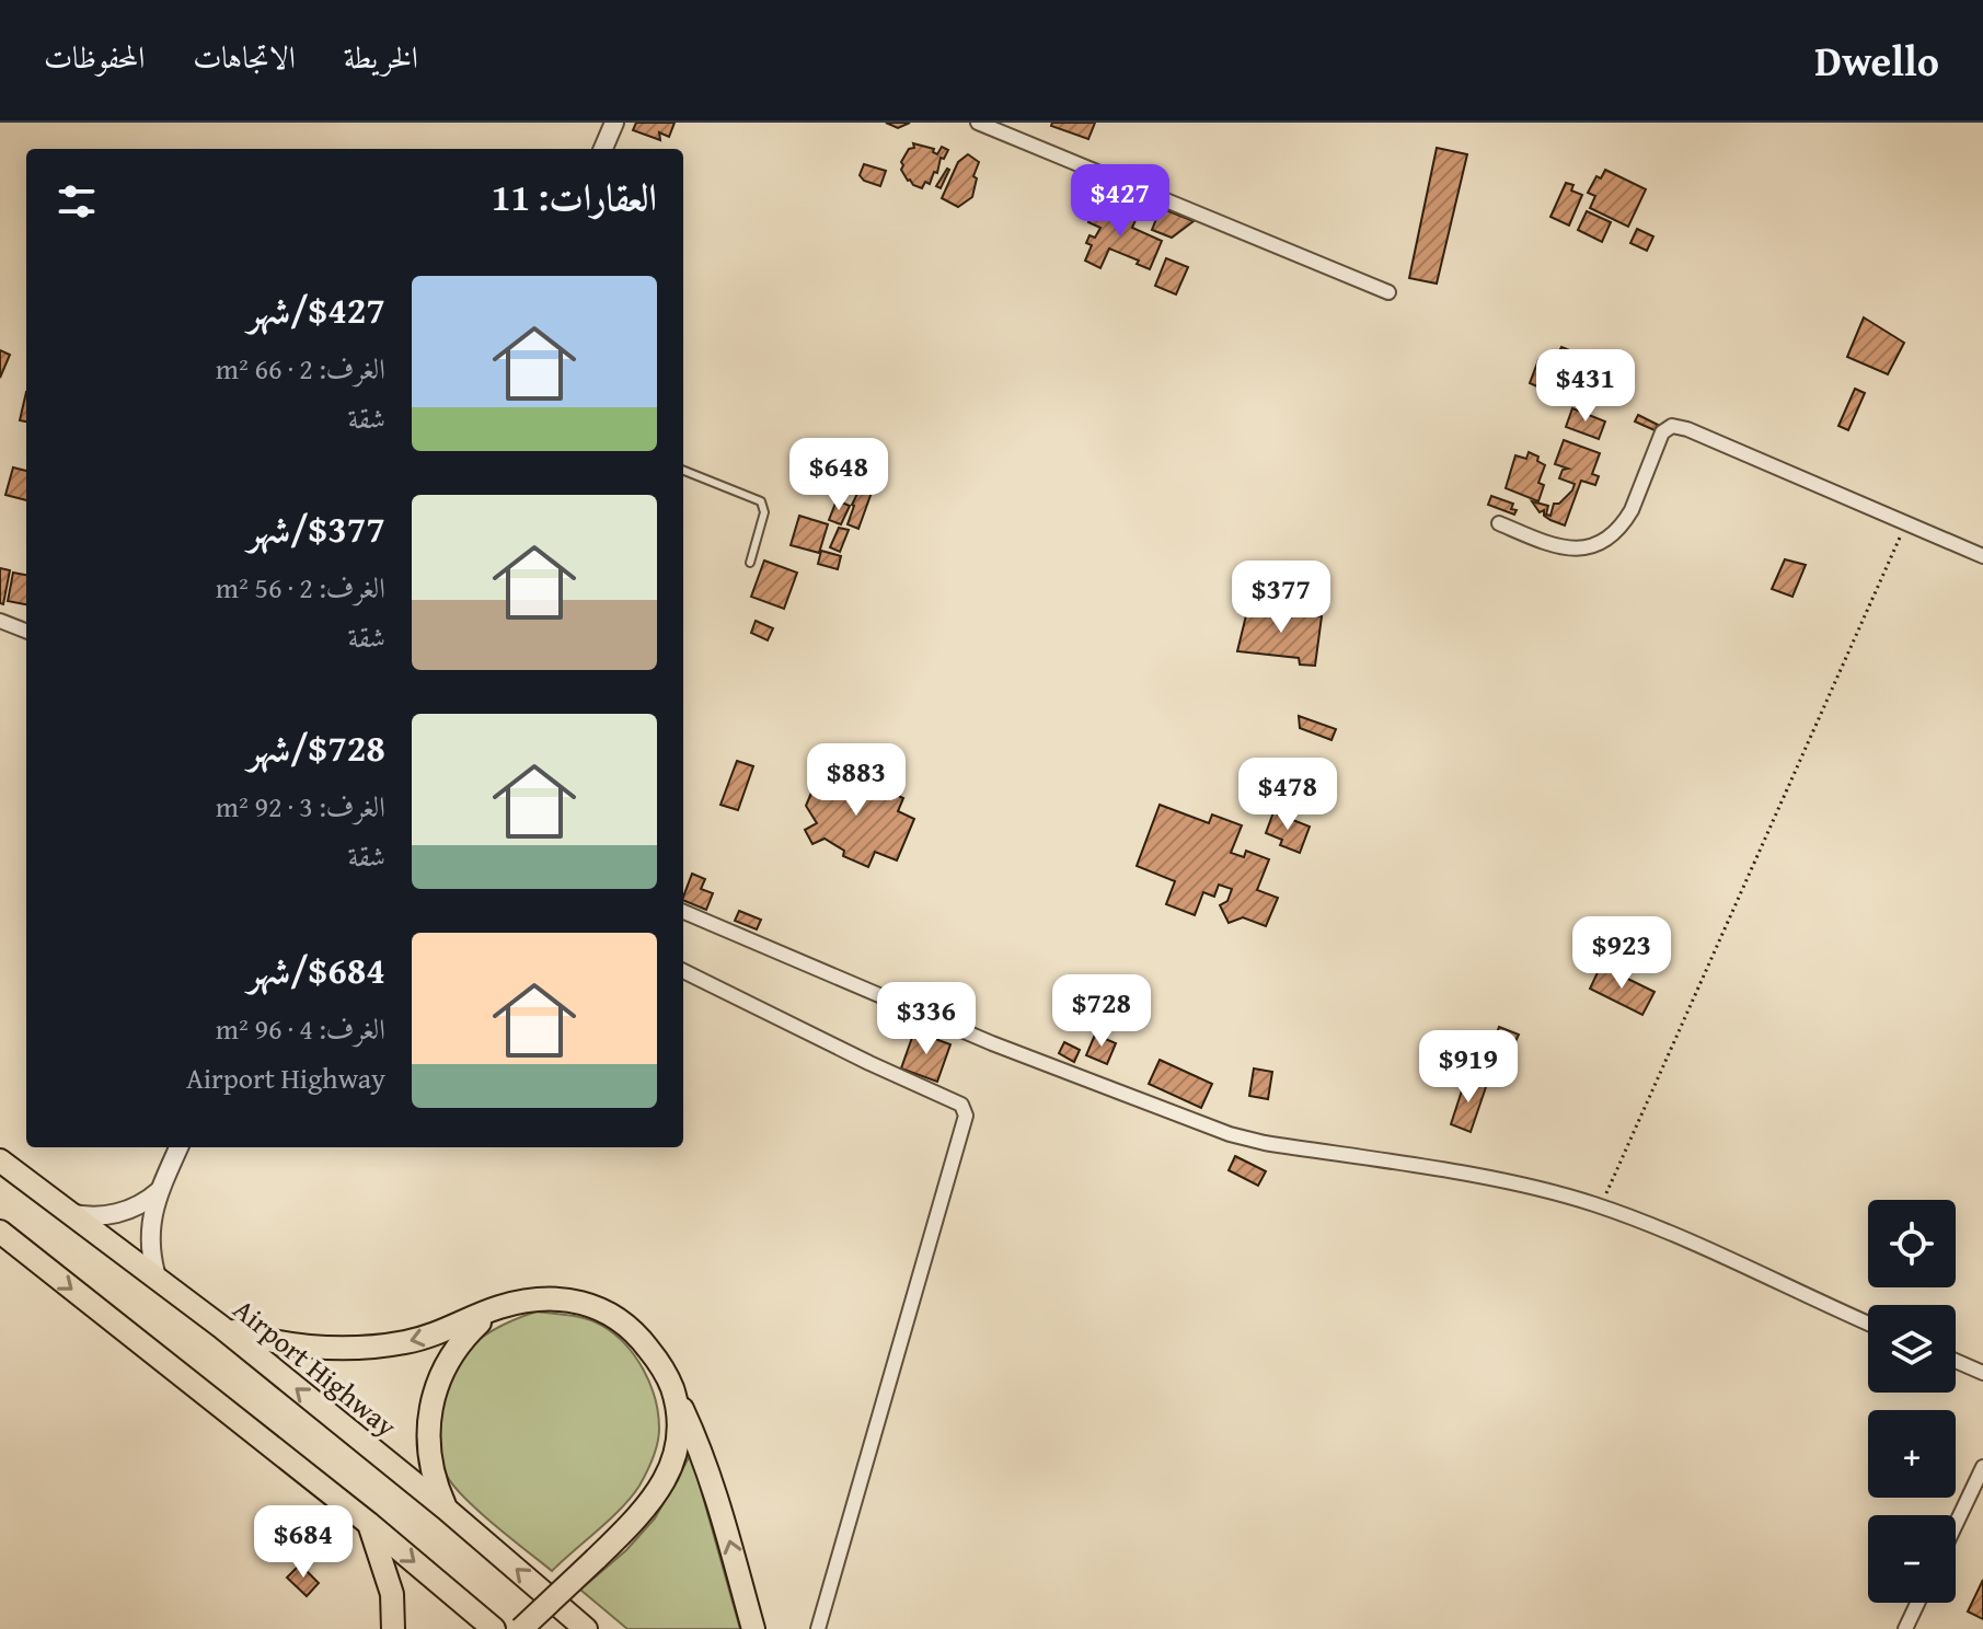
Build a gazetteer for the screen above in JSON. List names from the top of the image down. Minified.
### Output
{"streets":{"highway":["Airport Highway"]},"page":{"header":"Dwello","nav":["الخريطة","الاتجاهات","المحفوظات"],"heading":"العقارات: 11","price":["$427","$431","$648","$377","$883","$478","$923","$728","$336","$919","$684"],"list":[{"name":"$427/شهر","note":"الغرف: 2 · 66 m² · شقة"},{"name":"$377/شهر","note":"الغرف: 2 · 56 m² · شقة"},{"name":"$728/شهر","note":"الغرف: 3 · 92 m² · شقة"},{"name":"$684/شهر","note":"الغرف: 4 · 96 m² · Airport Highway"}],"map_buttons":["+","−"]}}
